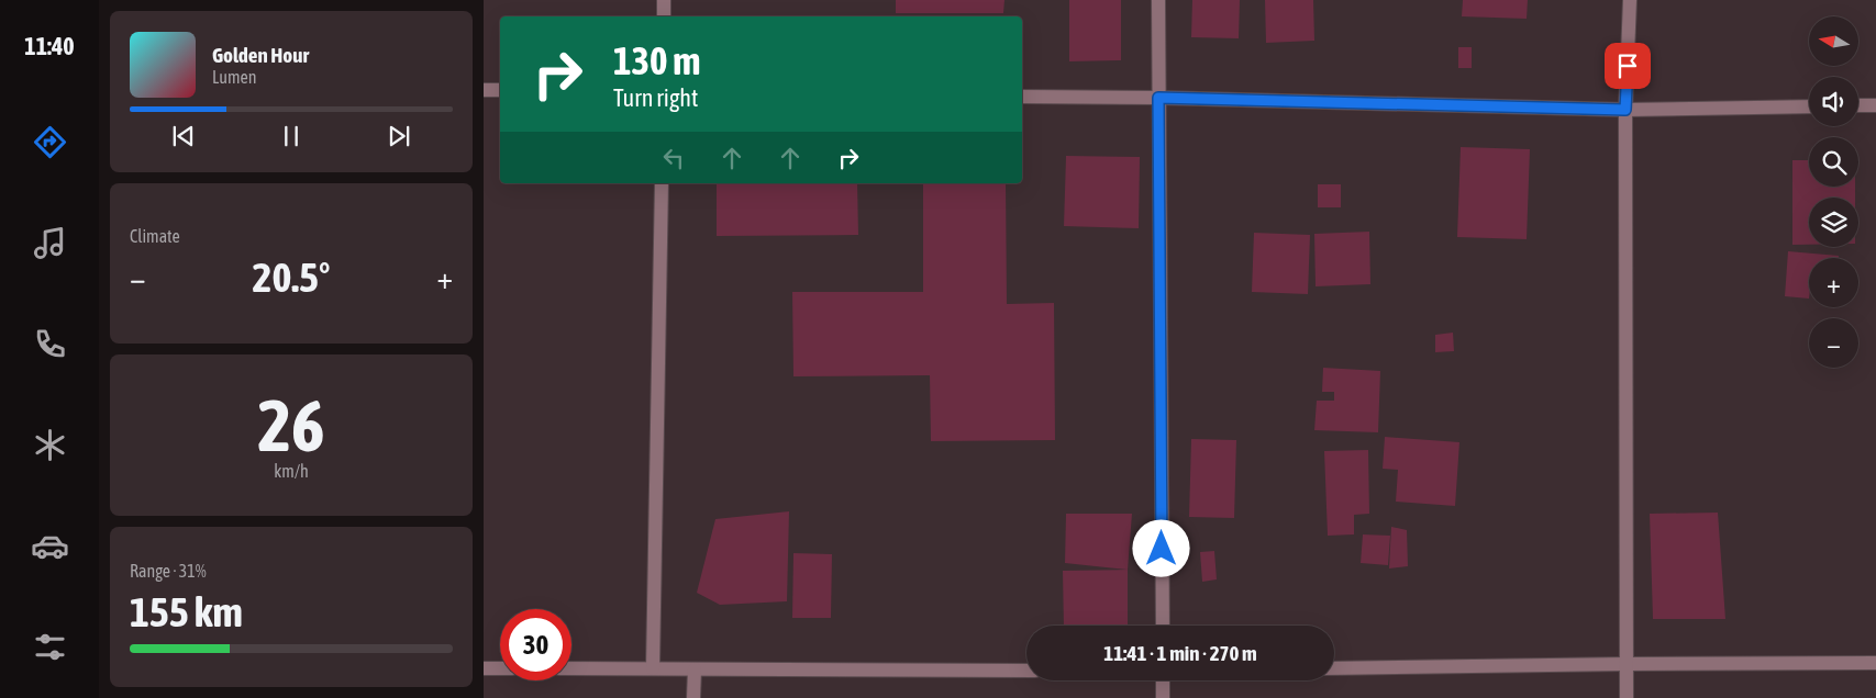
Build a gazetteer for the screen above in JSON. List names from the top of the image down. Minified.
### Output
{"north":"left","page":{"tabs":"11:40","map_buttons":["+","−"],"turn":["130 m","Turn right"],"song":["Golden Hour","Lumen"],"tile":["Climate",["26","km/h"],["Range · 31%","155 km"]],"heat":["−","20.5°","+"],"limit":"30","trip":"11:41 · 1 min · 270 m"}}
